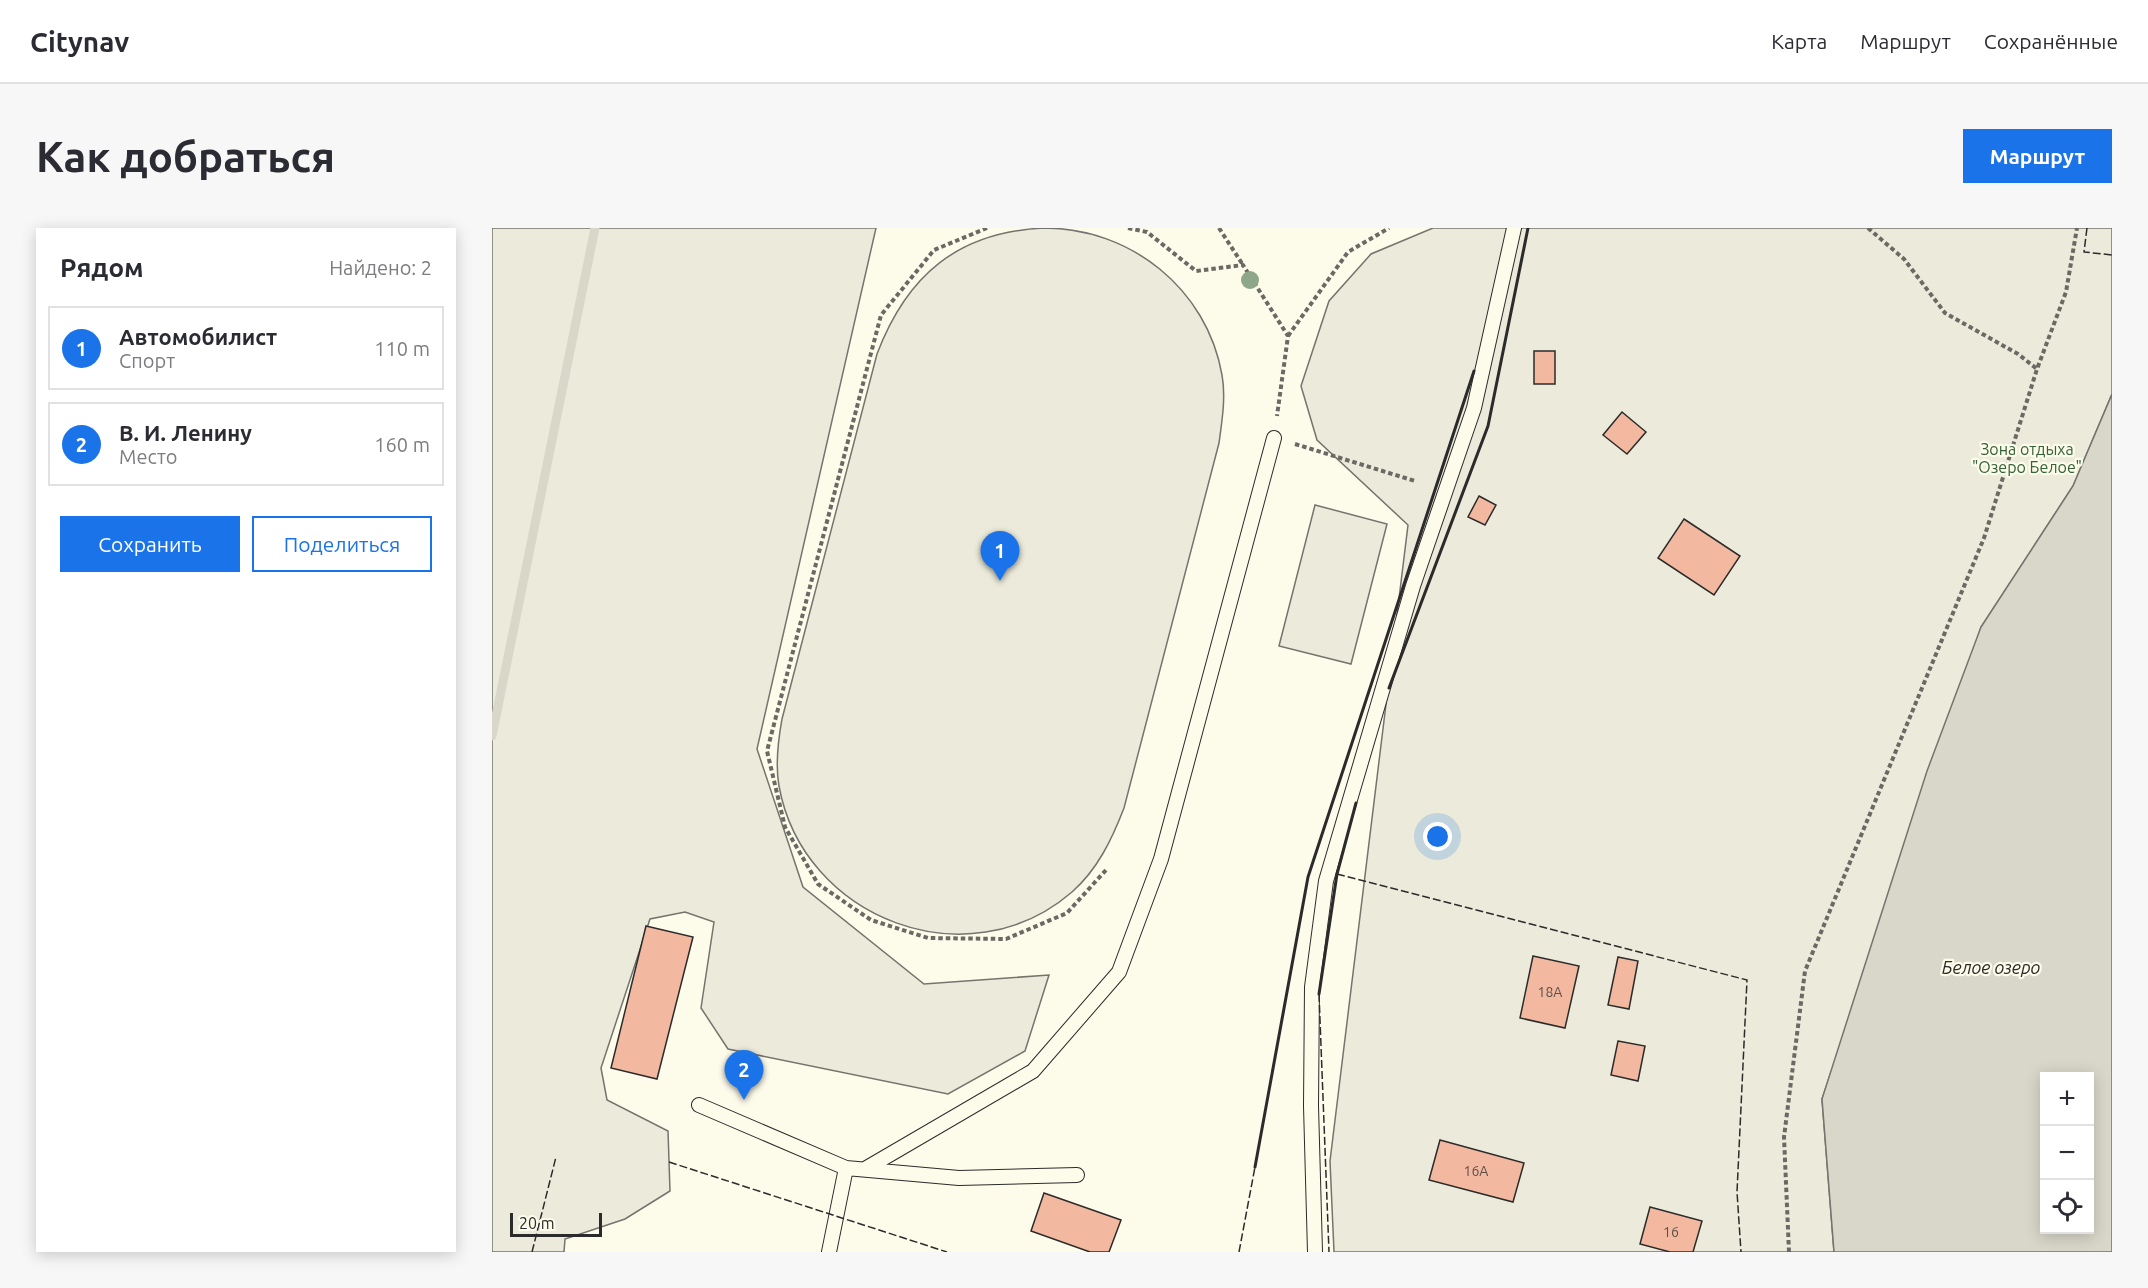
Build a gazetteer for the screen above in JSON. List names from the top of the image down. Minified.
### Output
{"water":["Белое озеро"],"parks":["Зона отдыха \"Озеро Белое\""],"house_numbers":["18А","16А","16"],"scale_bar":"20 m","page":{"header":"Citynav","nav":["Карта","Маршрут","Сохранённые"],"buttons":["Маршрут",["Сохранить","Поделиться"]],"title":"Как добраться","heading":["Рядом","Найдено: 2"],"list":[{"mark":"1","name":"Автомобилист","note":"Спорт","value":"110 m"},{"mark":"2","name":"В. И. Ленину","note":"Место","value":"160 m"}],"pins":["1","2"],"map_buttons":["+","−"],"scale":"20 m"}}
